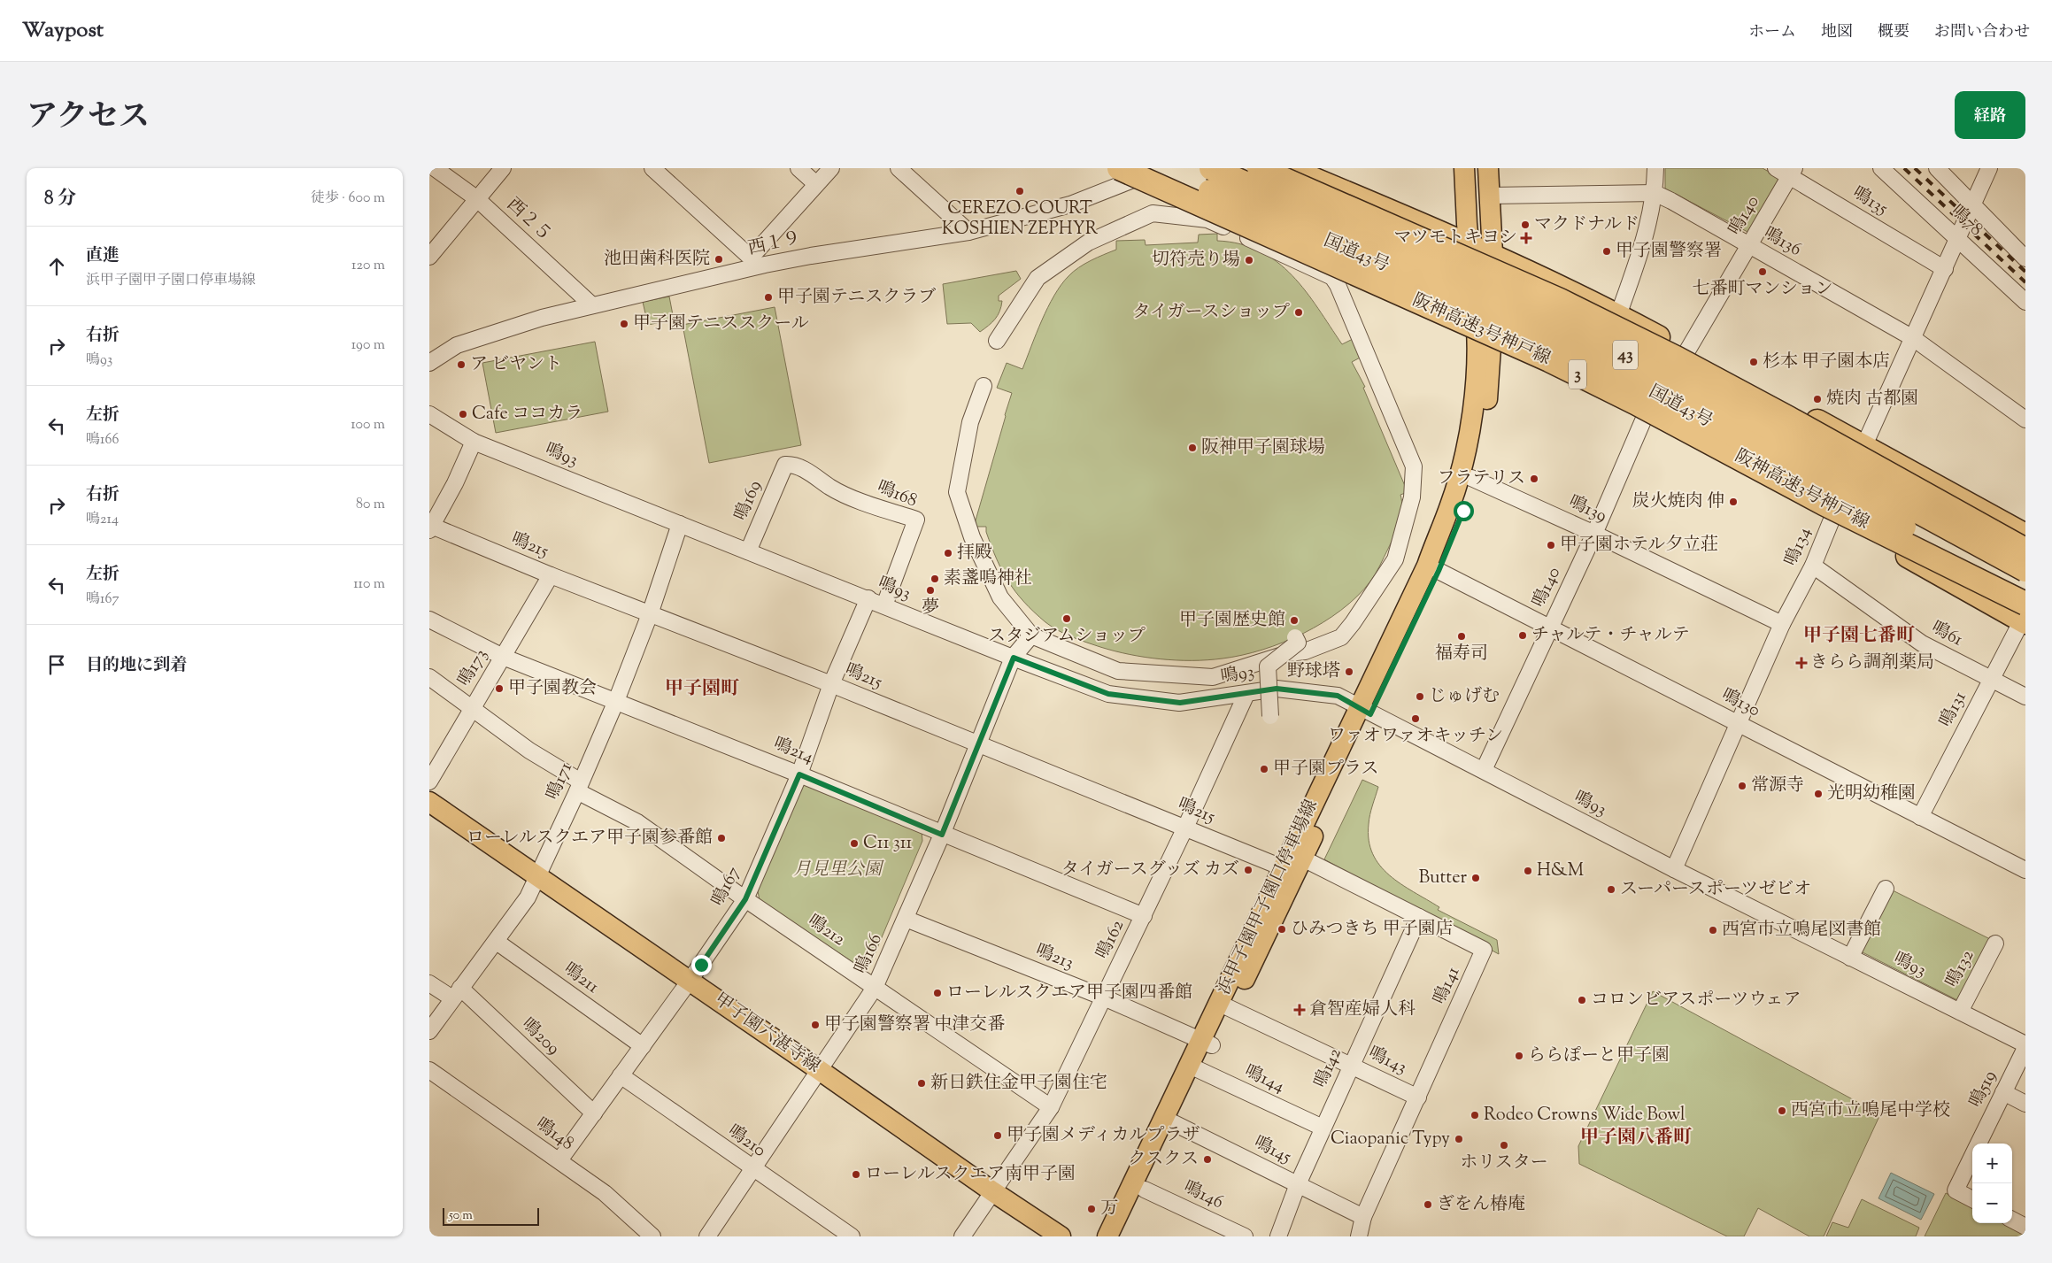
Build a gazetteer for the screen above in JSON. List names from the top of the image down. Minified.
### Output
{"streets":{"highway":["国道43号","阪神高速3号神戸線","43","3"],"main road":["浜甲子園甲子園口停車場線","甲子園六湛寺線"],"street":["鳴135","鳴140","西２５","鳴78","鳴136","西１９","鳴93","鳴168","鳴169","鳴139","鳴215","鳴134","鳴61","鳴173","鳴130","鳴131","鳴214","鳴171","鳴167","鳴212","鳴162","鳴166","鳴213","鳴132","鳴211","鳴141","鳴209","鳴143","鳴142","鳴144","鳴519","鳴148","鳴210","鳴145","鳴146"]},"crossings":[["鳴135","鳴140"],["鳴135","鳴134"],["鳴140","鳴136"],["鳴140","鳴93"],["鳴140","鳴139"],["鳴140","鳴130"],["西２５","西１９"],["鳴78","鳴134"],["鳴136","鳴134"],["鳴136","浜甲子園甲子園口停車場線"],["西１９","阪神高速3号神戸線"],["阪神高速3号神戸線","鳴131"],["鳴93","鳴168"],["鳴93","鳴169"],["鳴93","鳴134"],["鳴93","鳴171"],["鳴93","鳴167"],["鳴93","浜甲子園甲子園口停車場線"],["鳴93","鳴162"],["鳴93","鳴166"],["鳴93","鳴132"],["鳴168","鳴169"],["鳴139","鳴134"],["鳴139","浜甲子園甲子園口停車場線"],["鳴215","鳴173"],["鳴215","鳴171"],["鳴215","鳴167"],["鳴215","浜甲子園甲子園口停車場線"],["鳴215","鳴162"],["鳴215","鳴166"],["鳴215","鳴141"],["鳴134","鳴61"],["鳴134","鳴130"],["鳴61","鳴131"],["鳴173","鳴214"],["鳴173","鳴212"],["鳴130","鳴131"],["鳴130","浜甲子園甲子園口停車場線"],["鳴214","鳴171"],["鳴214","鳴167"],["鳴214","鳴162"],["鳴214","鳴166"],["鳴171","鳴212"],["鳴171","鳴211"],["鳴171","甲子園六湛寺線"],["鳴171","鳴209"],["鳴167","鳴212"],["鳴167","鳴211"],["鳴167","甲子園六湛寺線"],["鳴167","鳴209"],["鳴167","鳴148"],["鳴167","鳴210"],["浜甲子園甲子園口停車場線","鳴213"],["浜甲子園甲子園口停車場線","鳴141"],["浜甲子園甲子園口停車場線","鳴143"],["浜甲子園甲子園口停車場線","鳴144"],["浜甲子園甲子園口停車場線","鳴145"],["浜甲子園甲子園口停車場線","鳴146"],["鳴212","鳴162"],["鳴212","鳴166"],["鳴162","鳴213"],["鳴162","甲子園六湛寺線"],["鳴166","鳴213"],["鳴166","甲子園六湛寺線"],["鳴166","鳴210"],["鳴141","鳴143"],["鳴141","鳴142"],["鳴141","鳴145"],["鳴143","鳴142"],["鳴142","鳴144"],["鳴142","鳴145"]],"districts":["甲子園七番町","甲子園町","甲子園八番町"],"parks":["月見里公園"],"places":{"other":["CEREZO COURT KOSHIEN ZEPHYR","マクドナルド","甲子園警察署","池田歯科医院","切符売り場","七番町マンション","甲子園テニスクラブ","タイガースショップ","甲子園テニススクール","杉本 甲子園本店","ア ビヤント","焼肉 古都園","Cafe ココカラ","阪神甲子園球場","フラテリス","炭火焼肉 伸","甲子園ホテル夕立荘","拝殿","素盞嗚神社","夢","スタジアムショップ","甲子園歴史館","チャルテ・チャルテ","福寿司","野球塔","甲子園教会","じゅげむ","ワァオワァオキッチン","甲子園プラス","常源寺","光明幼稚園","ローレルスクエア甲子園参番館","C11 311","タイガースグッズ カズ","H&M","Butter","スーパースポーツゼビオ","ひみつきち 甲子園店","西宮市立鳴尾図書館","ローレルスクエア甲子園四番館","コロンビアスポーツウェア","甲子園警察署 中津交番","ららぽーと甲子園","新日鉄住金甲子園住宅","西宮市立鳴尾中学校","Rodeo Crowns Wide Bowl","甲子園メディカルプラザ","Ciaopanic Typy","ホリスター","クスクス","ローレルスクエア南甲子園","ぎをん椿庵","万"],"health":["マツモトキヨシ","きらら調剤薬局","倉智産婦人科"]},"scale_bar":"50 m","page":{"header":"Waypost","nav":["ホーム","地図","概要","お問い合わせ"],"title":"アクセス","buttons":"経路","heading":["8 分","徒歩 · 600 m"],"list":[["直進","浜甲子園甲子園口停車場線","120 m"],["右折","鳴93","190 m"],["左折","鳴166","100 m"],["右折","鳴214","80 m"],["左折","鳴167","110 m"],"目的地に到着"],"map_buttons":["+","−"],"scale":"50 m"}}
